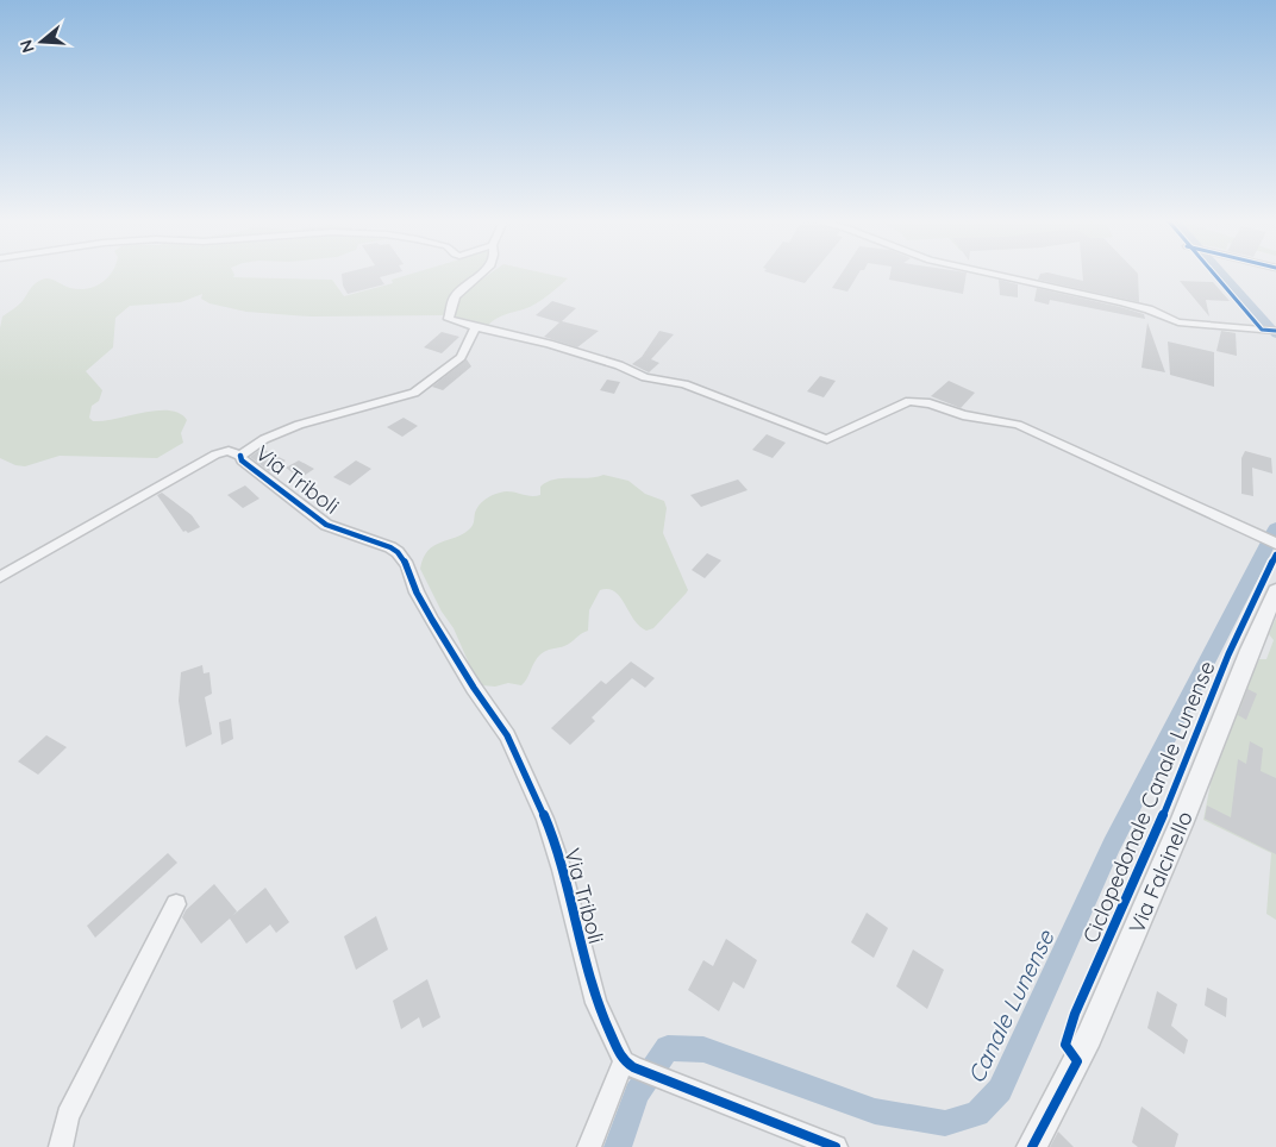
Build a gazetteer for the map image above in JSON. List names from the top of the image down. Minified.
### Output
{"streets":{"street":["Via Triboli","Via Falcinello"],"cycle path":["Ciclopedonale Canale Lunense"]},"water":["Canale Lunense"],"north":"left"}
